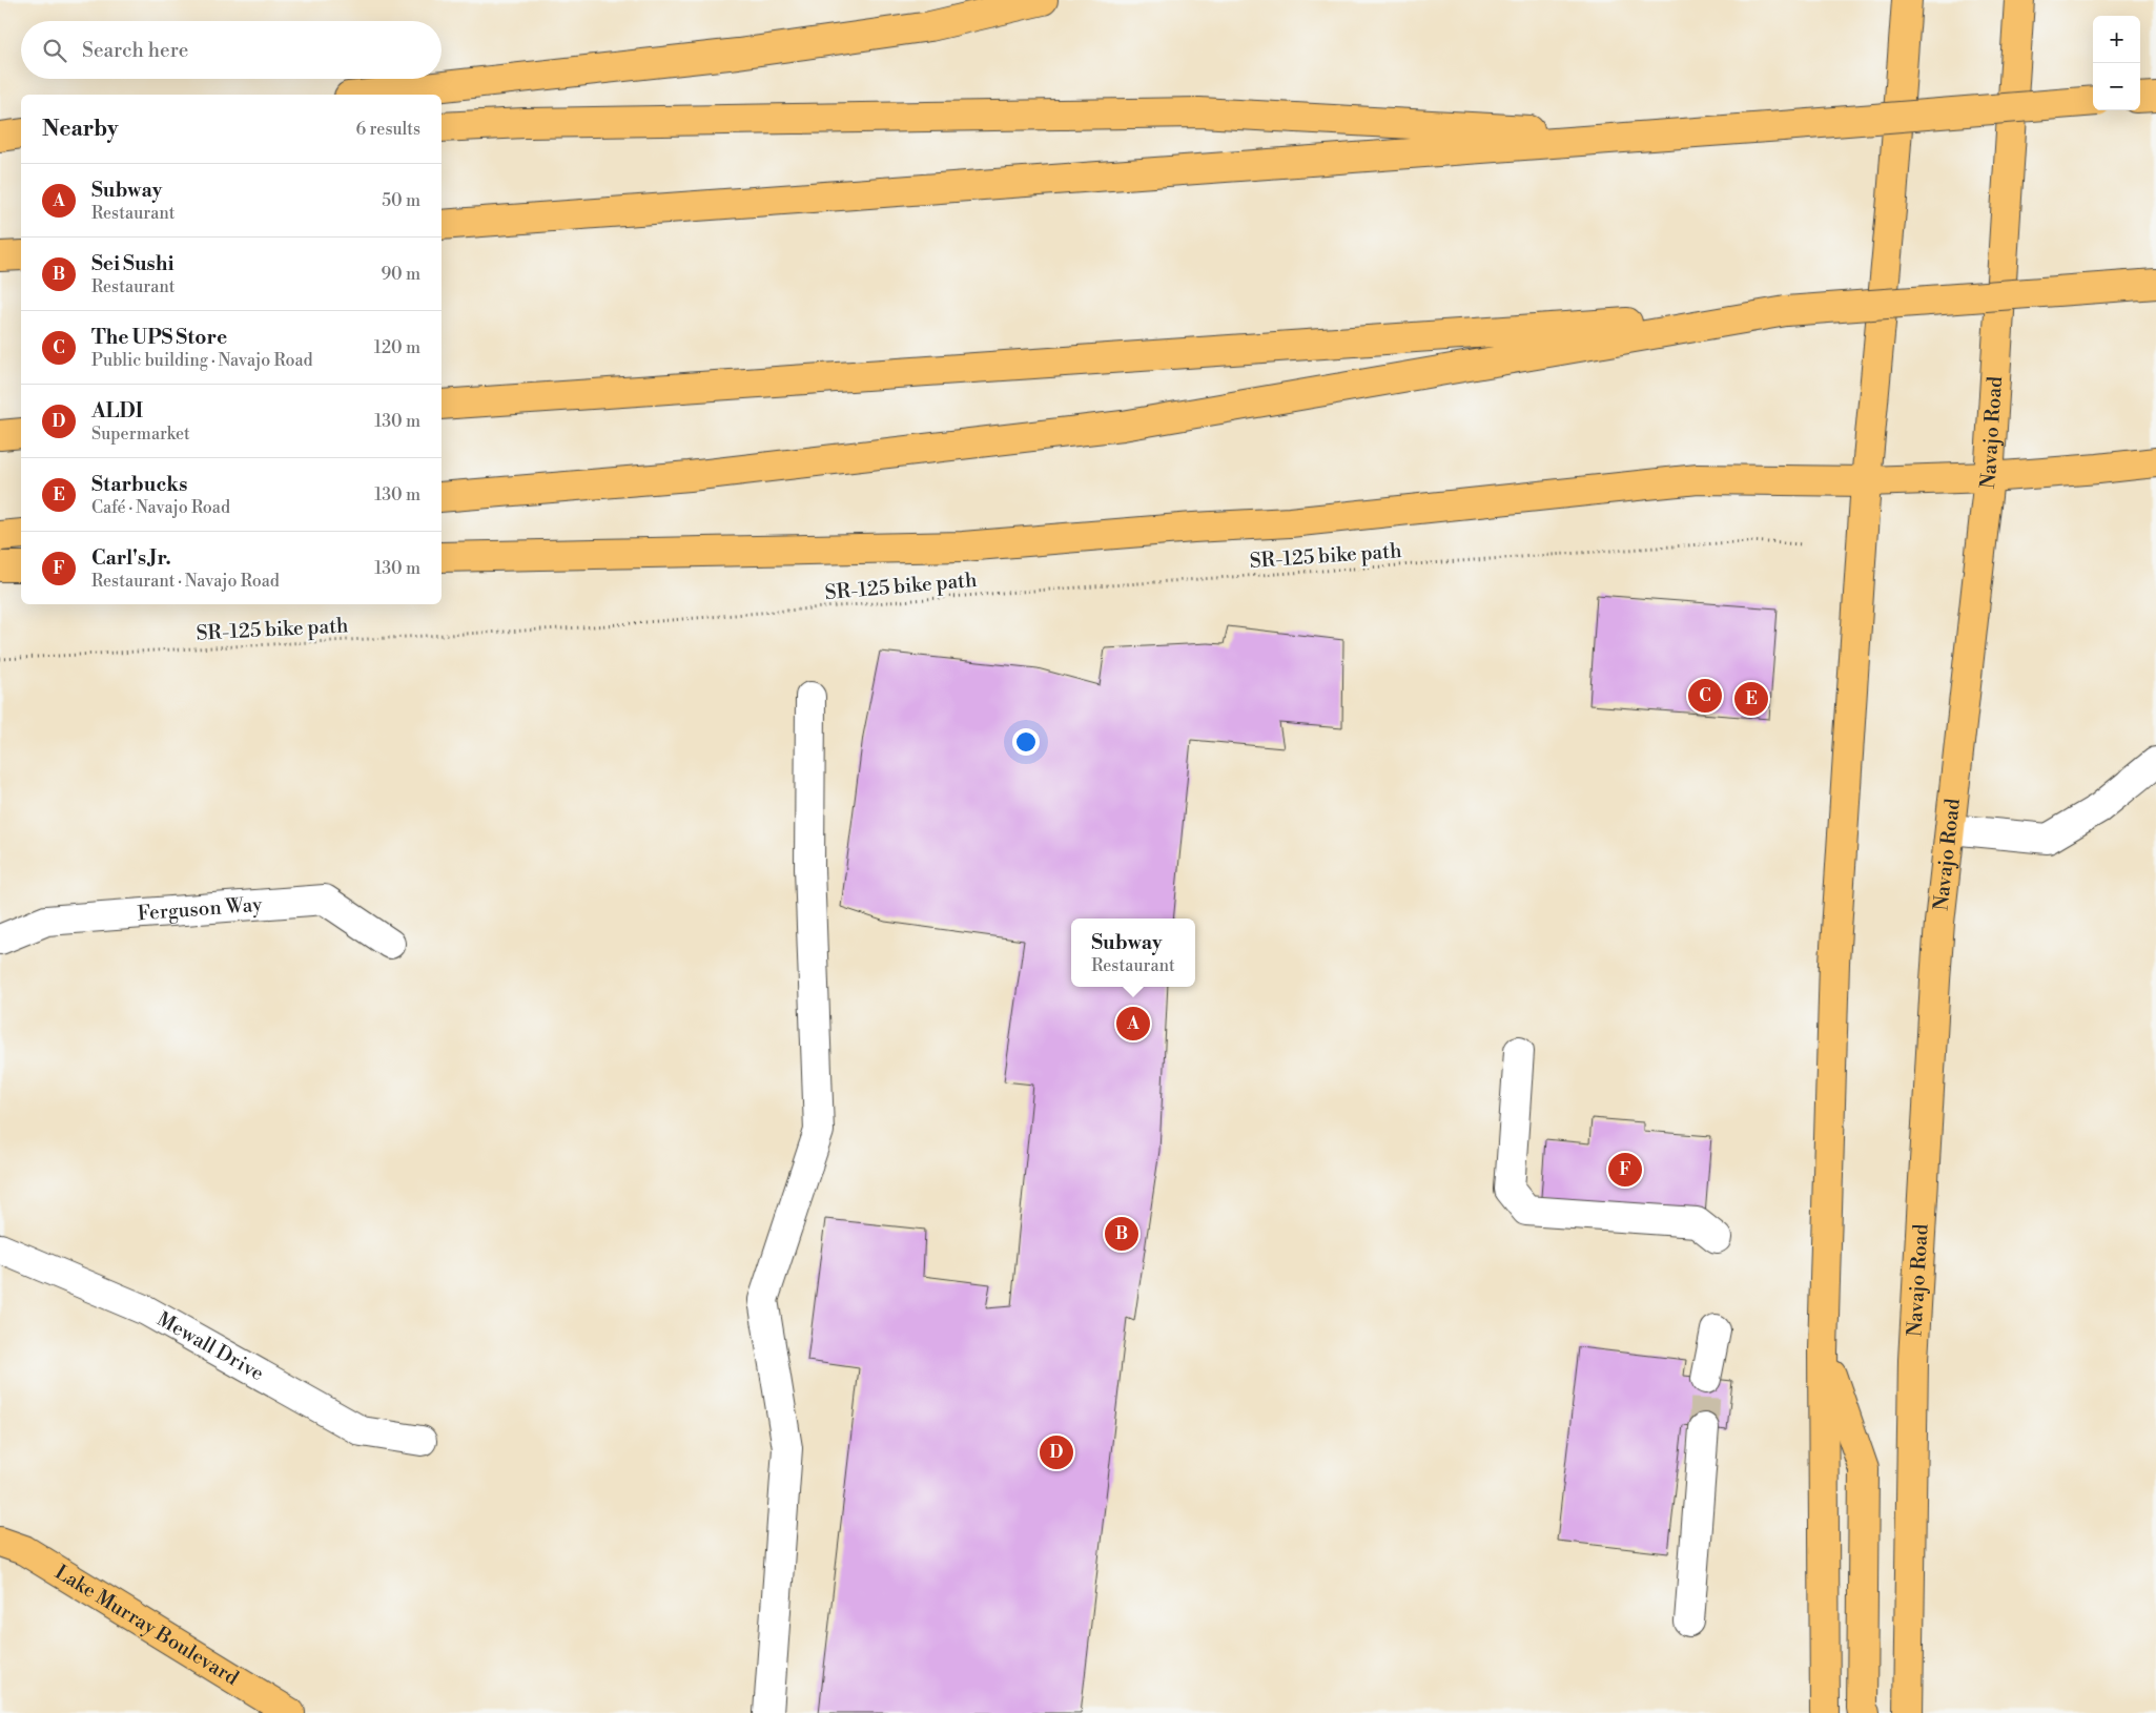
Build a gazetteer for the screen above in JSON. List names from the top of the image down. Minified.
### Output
{"streets":{"main road":["Navajo Road","Lake Murray Boulevard"],"street":["Ferguson Way","Mewall Drive"],"path":["SR-125 bike path"]},"page":{"map_buttons":["+","−"],"search":"Search here","heading":["Nearby","6 results"],"list":[{"mark":"A","name":"Subway","note":"Restaurant","value":"50 m"},{"mark":"B","name":"Sei Sushi","note":"Restaurant","value":"90 m"},{"mark":"C","name":"The UPS Store","note":"Public building · Navajo Road","value":"120 m"},{"mark":"D","name":"ALDI","note":"Supermarket","value":"130 m"},{"mark":"E","name":"Starbucks","note":"Café · Navajo Road","value":"130 m"},{"mark":"F","name":"Carl's Jr.","note":"Restaurant · Navajo Road","value":"130 m"}],"pins":["C","E","A","F","B","D"],"popup":["Subway","Restaurant"]}}
